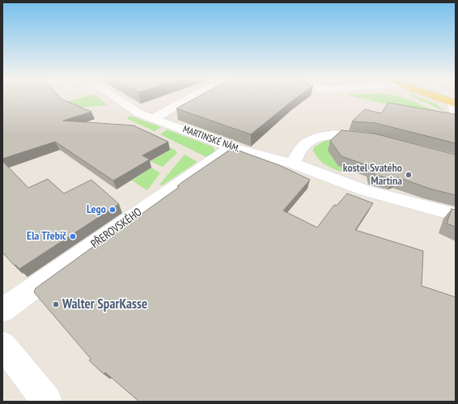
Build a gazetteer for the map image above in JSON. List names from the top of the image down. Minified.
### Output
{"streets":{"street":["MARTINSKÉ NÁM.","PŘEROVSKÉHO"]},"crossings":[["MARTINSKÉ NÁM.","PŘEROVSKÉHO"]],"places":["kostel Svatého Martina","Lego","Ela Třebíč","Walter SparKasse"]}
